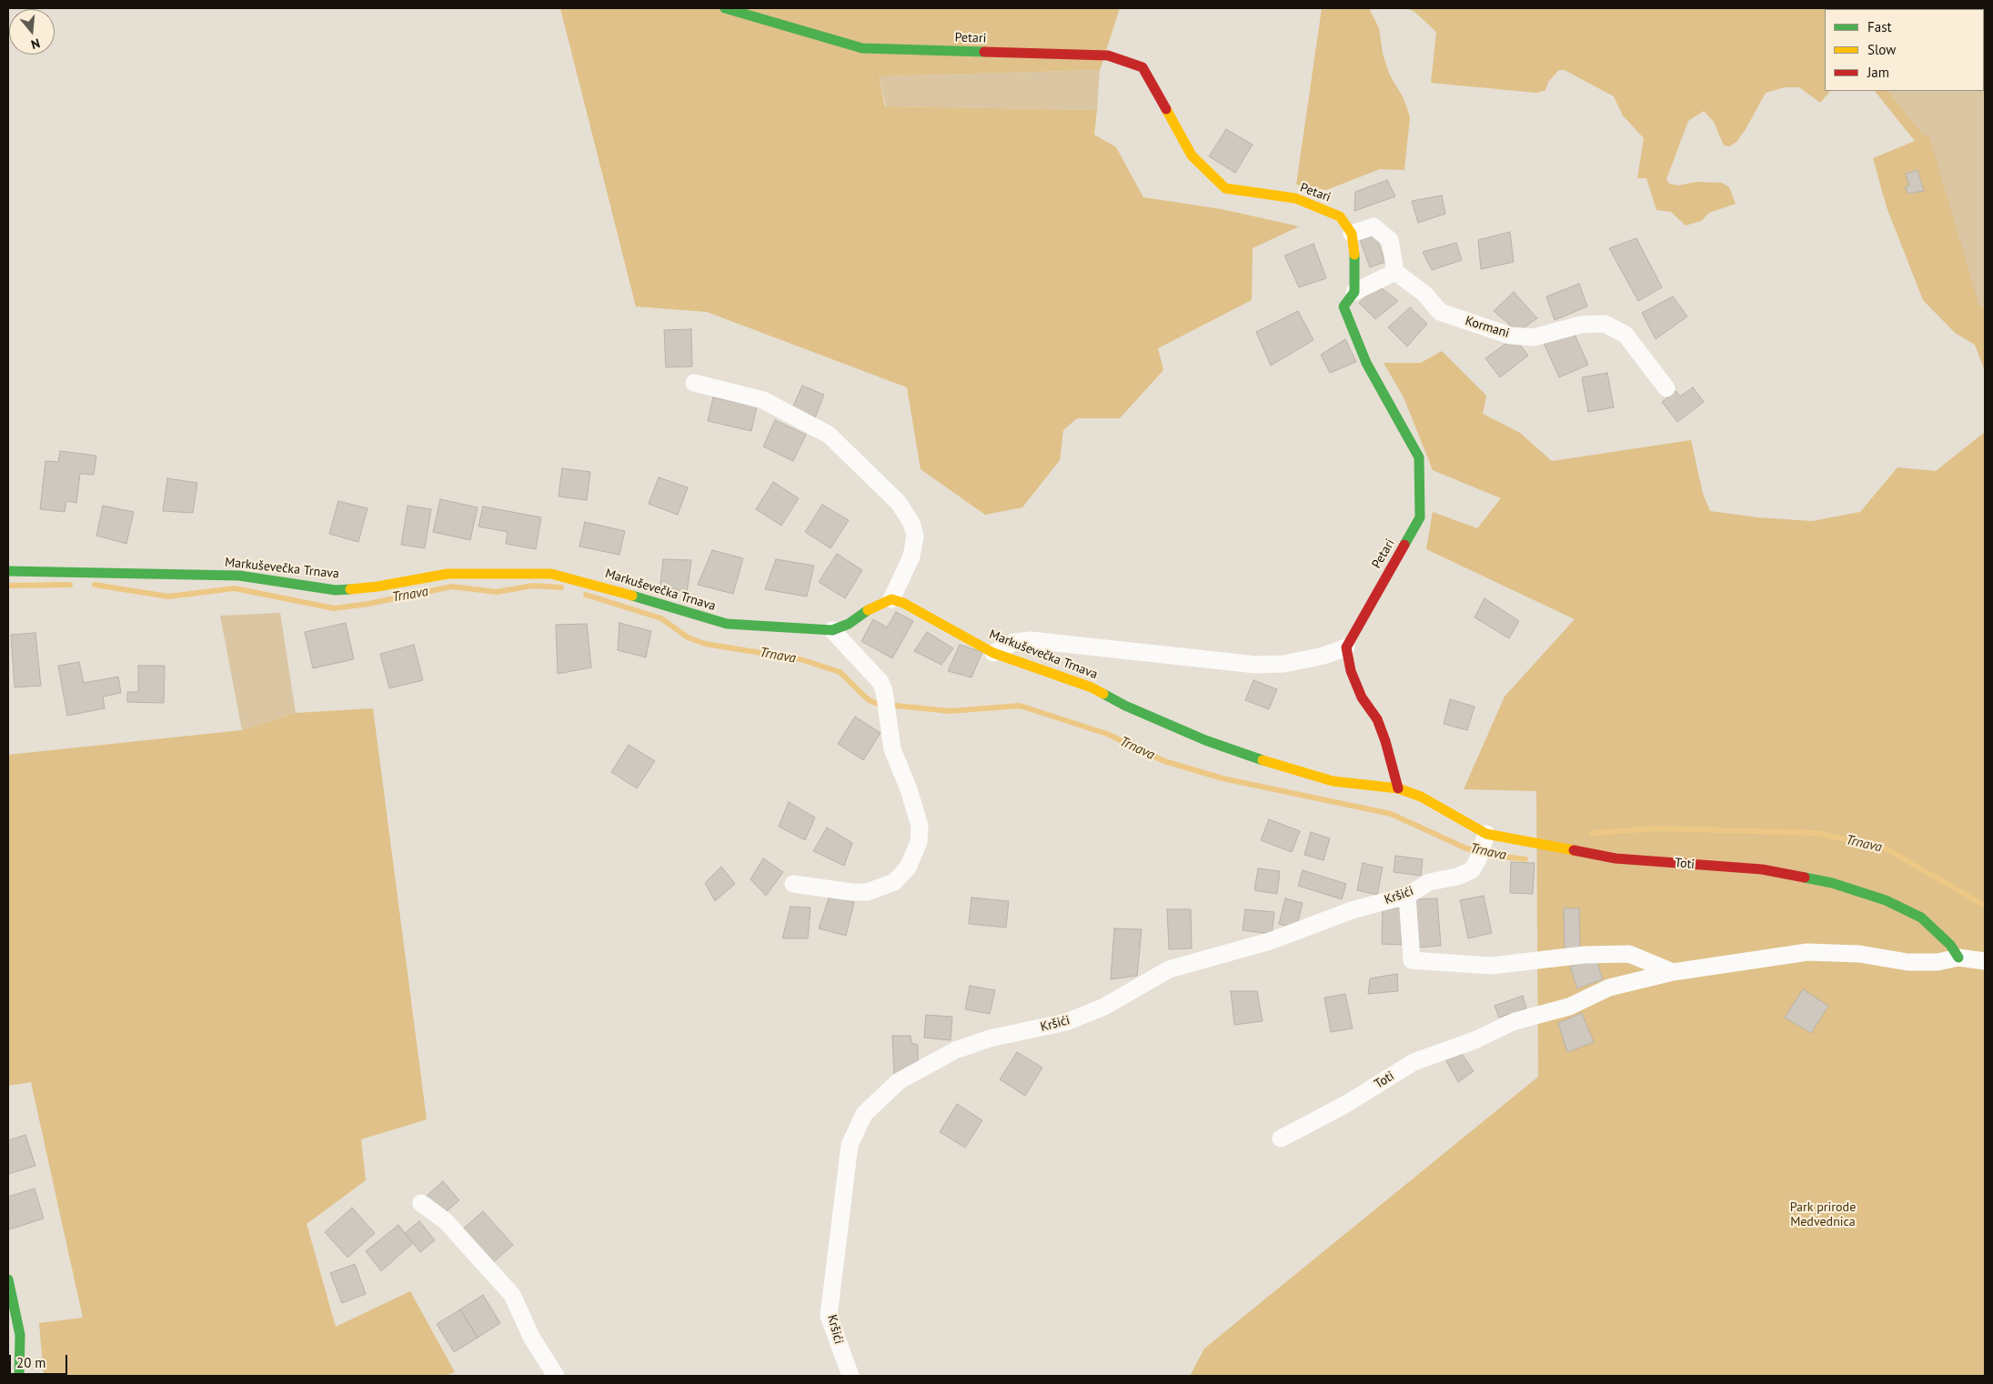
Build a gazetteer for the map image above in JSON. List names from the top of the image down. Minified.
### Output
{"streets":{"street":["Petari","Kormani","Markuševečka Trnava","Toti","Kršići"]},"crossings":[["Markuševečka Trnava","Toti"],["Toti","Kršići"]],"water":["Trnava"],"parks":["Park prirode Medvednica"],"legend":["Fast","Slow","Jam"],"scale_bar":"20 m","north":"bottom"}
